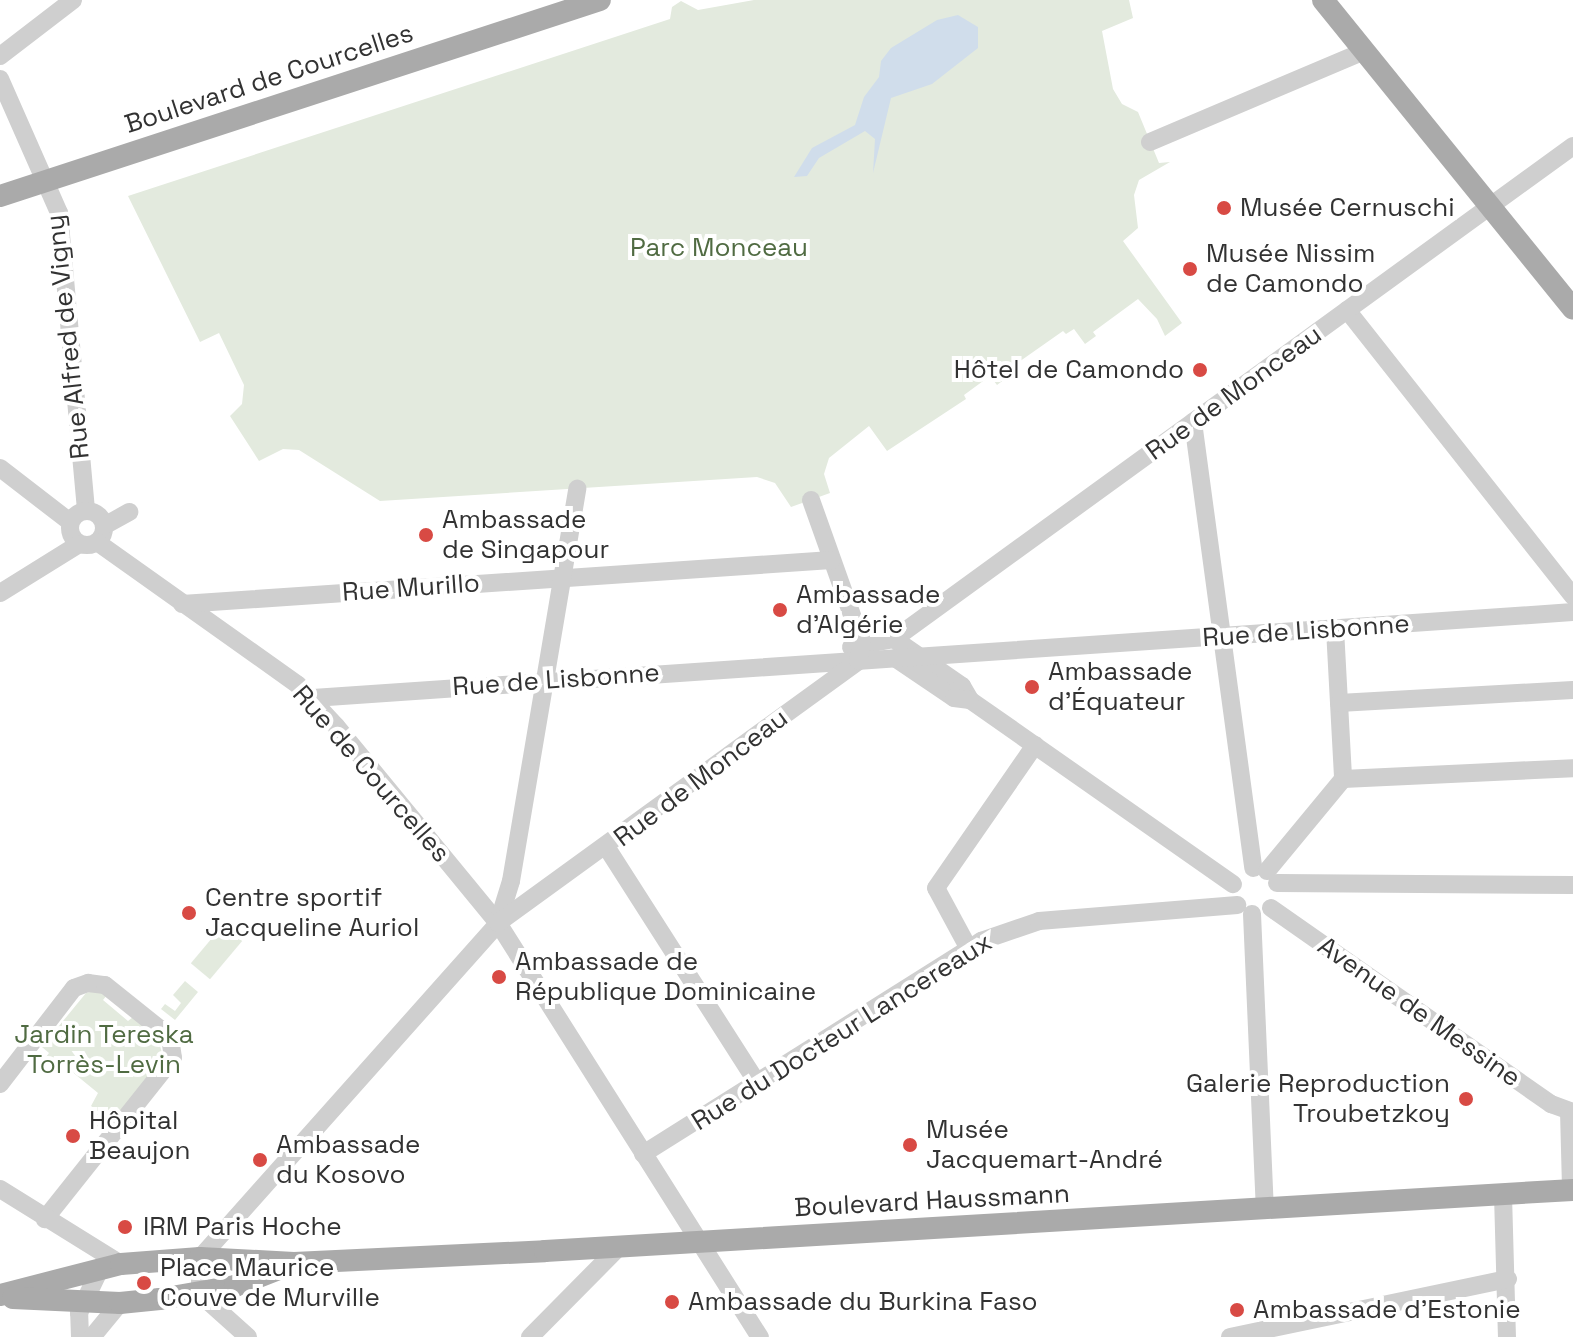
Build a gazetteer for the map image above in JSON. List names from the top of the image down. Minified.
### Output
{"streets":{"main road":["Boulevard de Courcelles","Boulevard Haussmann"],"street":["Rue Alfred de Vigny","Rue de Monceau","Rue Murillo","Rue de Lisbonne","Rue de Courcelles","Avenue de Messine","Rue du Docteur Lancereaux"]},"crossings":[["Boulevard de Courcelles","Rue Alfred de Vigny"],["Rue Alfred de Vigny","Rue de Courcelles"],["Rue de Monceau","Rue de Lisbonne"],["Rue de Monceau","Rue de Courcelles"],["Rue Murillo","Rue de Courcelles"],["Rue de Lisbonne","Rue de Courcelles"],["Avenue de Messine","Rue du Docteur Lancereaux"],["Avenue de Messine","Boulevard Haussmann"]],"parks":["Parc Monceau","Jardin Tereska Torrès-Levin"],"places":["Musée Cernuschi","Musée Nissim de Camondo","Hôtel de Camondo","Ambassade de Singapour","Ambassade d'Algérie","Ambassade d'Équateur","Centre sportif Jacqueline Auriol","Ambassade de République Dominicaine","Galerie Reproduction Troubetzkoy","Hôpital Beaujon","Musée Jacquemart-André","Ambassade du Kosovo","IRM Paris Hoche","Place Maurice Couve de Murville","Ambassade du Burkina Faso","Ambassade d'Estonie"]}
